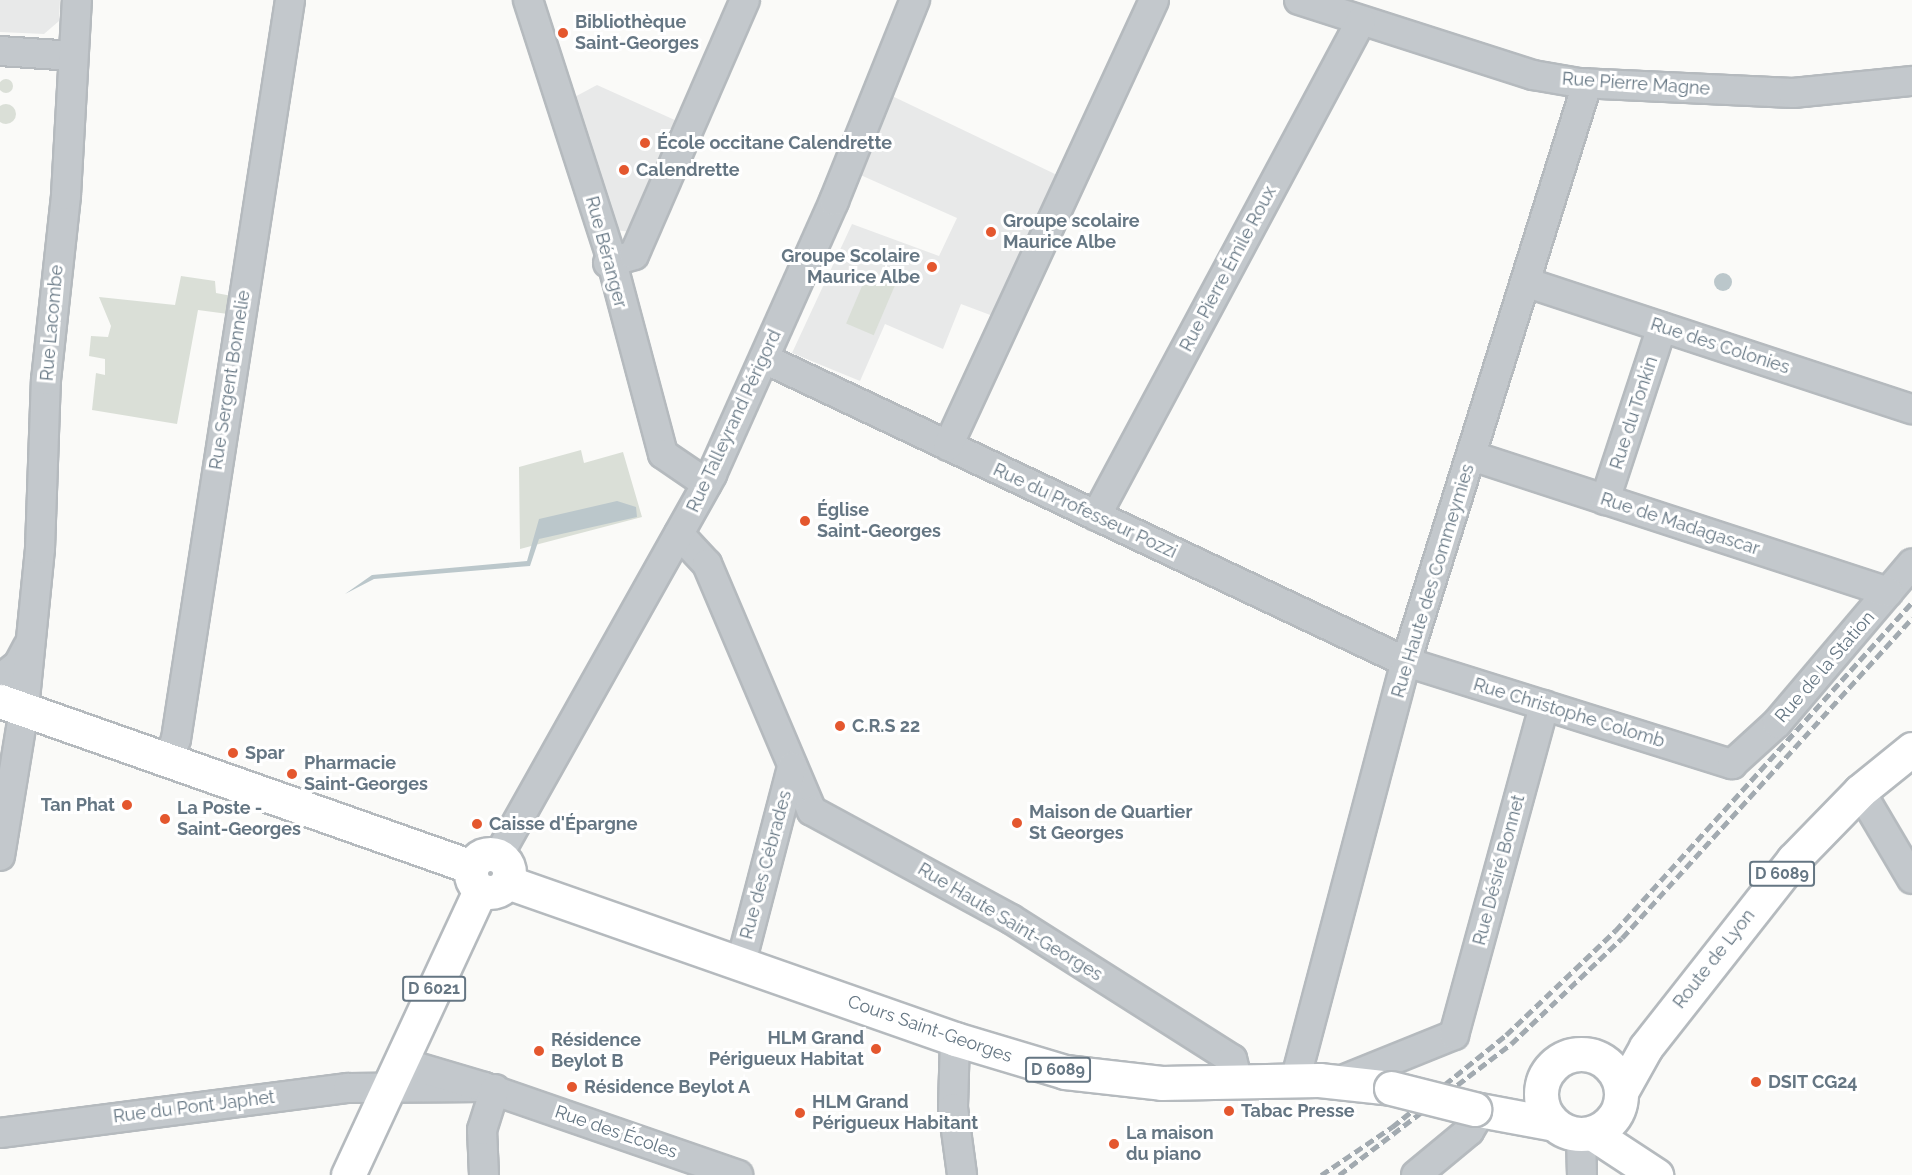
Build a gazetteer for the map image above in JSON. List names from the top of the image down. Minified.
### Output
{"streets":{"main road":["D 6089","Route de Lyon","D 6021","Cours Saint-Georges"],"street":["Rue Pierre Magne","Rue Béranger","Rue Pierre Émile Roux","Rue Lacombe","Rue des Colonies","Rue Sergent Bonnelie","Rue du Tonkin","Rue Talleyrand Périgord","Rue du Professeur Pozzi","Rue de Madagascar","Rue Haute des Commeymies","Rue de la Station","Rue Christophe Colomb","Rue des Cébrades","Rue Désiré Bonnet","Rue Haute Saint-Georges","Rue du Pont Japhet","Rue des Écoles"]},"crossings":[["Rue Pierre Magne","Rue Pierre Émile Roux"],["Rue Pierre Magne","Rue Haute des Commeymies"],["Rue Béranger","Rue Talleyrand Périgord"],["Rue Pierre Émile Roux","Rue du Professeur Pozzi"],["Rue Lacombe","D 6089"],["Rue des Colonies","Rue du Tonkin"],["Rue des Colonies","Rue Haute des Commeymies"],["Rue Sergent Bonnelie","D 6089"],["Rue du Tonkin","Rue de Madagascar"],["Rue Talleyrand Périgord","Rue du Professeur Pozzi"],["Rue Talleyrand Périgord","D 6089"],["Rue Talleyrand Périgord","Rue Haute Saint-Georges"],["Rue Talleyrand Périgord","D 6021"],["Rue Talleyrand Périgord","Cours Saint-Georges"],["Rue du Professeur Pozzi","Rue Haute des Commeymies"],["Rue du Professeur Pozzi","Rue Christophe Colomb"],["Rue de Madagascar","Rue Haute des Commeymies"],["Rue de Madagascar","Rue de la Station"],["Rue Haute des Commeymies","Rue Christophe Colomb"],["Rue Haute des Commeymies","Cours Saint-Georges"],["Rue de la Station","Rue Christophe Colomb"],["Rue Christophe Colomb","Rue Désiré Bonnet"],["Rue des Cébrades","Rue Haute Saint-Georges"],["Rue des Cébrades","Cours Saint-Georges"],["Rue Désiré Bonnet","Cours Saint-Georges"],["D 6089","D 6021"],["D 6089","Cours Saint-Georges"],["Rue Haute Saint-Georges","Cours Saint-Georges"],["Route de Lyon","Cours Saint-Georges"],["D 6021","Cours Saint-Georges"],["D 6021","Rue du Pont Japhet"],["Rue du Pont Japhet","Rue des Écoles"]],"places":["Bibliothèque Saint-Georges","École occitane Calendrette","Calendrette","Groupe scolaire Maurice Albe","Groupe Scolaire Maurice Albe","Église Saint-Georges","C.R.S 22","Spar","Pharmacie Saint-Georges","Tan Phat","La Poste - Saint-Georges","Maison de Quartier St Georges","Caisse d'Épargne","HLM Grand Périgueux Habitat","Résidence Beylot B","DSIT CG24","Résidence Beylot A","Tabac Presse","HLM Grand Périgueux Habitant","La maison du piano"]}
